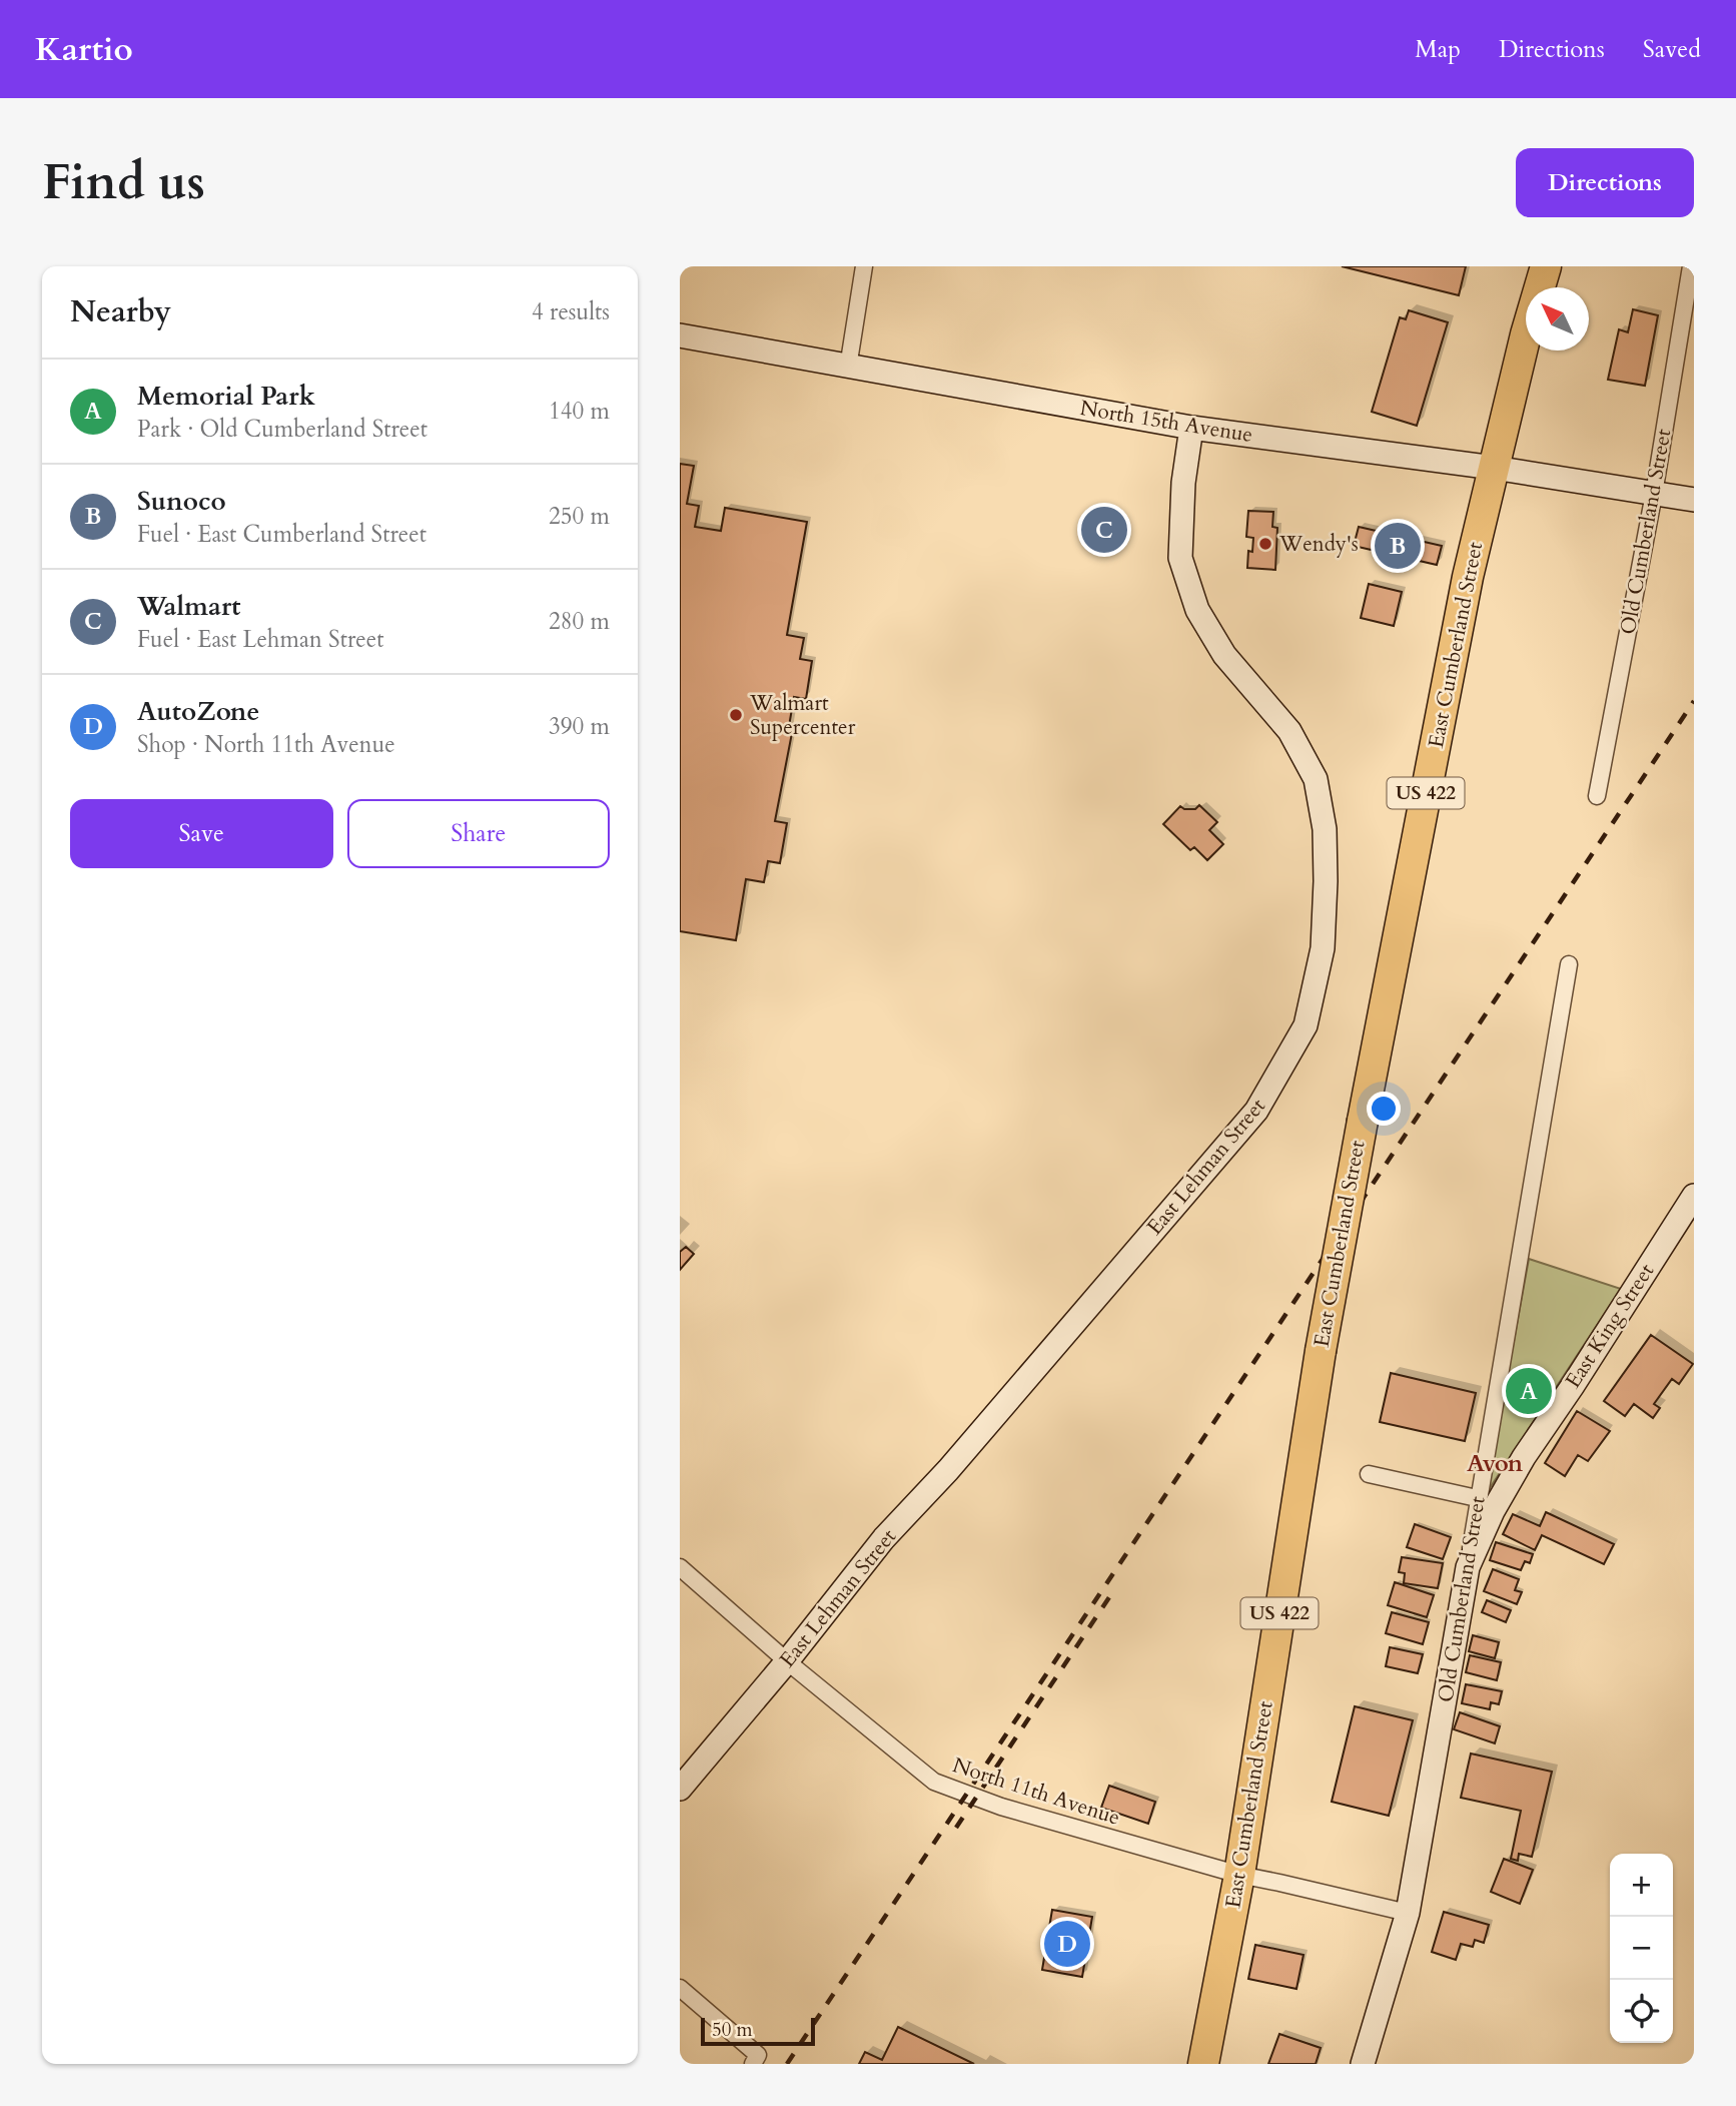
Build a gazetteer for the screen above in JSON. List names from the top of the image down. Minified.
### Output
{"streets":{"highway":["East Cumberland Street","US 422"],"main road":["North 15th Avenue","Old Cumberland Street","East Lehman Street","East King Street"],"street":["North 11th Avenue"]},"crossings":[["North 15th Avenue","Old Cumberland Street"],["North 15th Avenue","East Cumberland Street"],["North 15th Avenue","East Lehman Street"],["Old Cumberland Street","East King Street"],["Old Cumberland Street","North 11th Avenue"],["East Cumberland Street","North 11th Avenue"],["East Lehman Street","North 11th Avenue"]],"districts":["Avon"],"places":["Wendy's","Walmart Supercenter"],"scale_bar":"50 m","north":"top left","page":{"header":"Kartio","nav":["Map","Directions","Saved"],"buttons":["Directions",["Save","Share"]],"title":"Find us","heading":["Nearby","4 results"],"list":[{"mark":"A","name":"Memorial Park","note":"Park · Old Cumberland Street","value":"140 m"},{"mark":"B","name":"Sunoco","note":"Fuel · East Cumberland Street","value":"250 m"},{"mark":"C","name":"Walmart","note":"Fuel · East Lehman Street","value":"280 m"},{"mark":"D","name":"AutoZone","note":"Shop · North 11th Avenue","value":"390 m"}],"pins":["C","B","A","D"],"map_buttons":["+","−"],"scale":"50 m"}}
